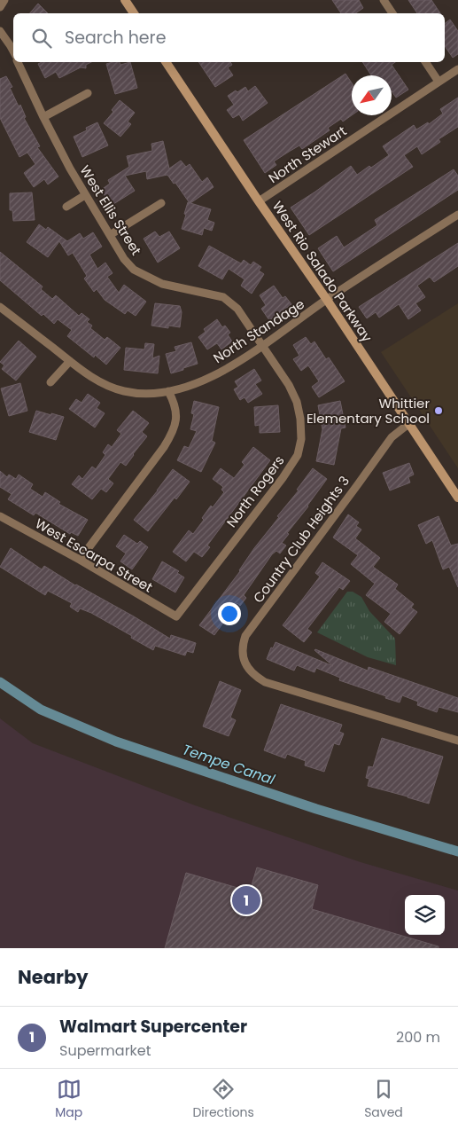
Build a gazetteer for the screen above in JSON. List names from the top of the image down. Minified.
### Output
{"streets":{"main road":["West Rio Salado Parkway"],"street":["North Stewart","West Ellis Street","North Standage","North Rogers","Country Club Heights 3","West Escarpa Street"]},"crossings":[["North Stewart","West Rio Salado Parkway"],["West Ellis Street","North Standage"],["West Ellis Street","North Rogers"],["West Rio Salado Parkway","North Standage"],["West Rio Salado Parkway","Country Club Heights 3"],["North Standage","North Rogers"],["North Rogers","West Escarpa Street"]],"water":["Tempe Canal"],"places":["Whittier Elementary School"],"north":"bottom left","page":{"search":"Search here","pins":"1","heading":"Nearby","list":[{"mark":"1","name":"Walmart Supercenter","note":"Supermarket","value":"200 m"}],"nav":["Map","Directions","Saved"]}}
